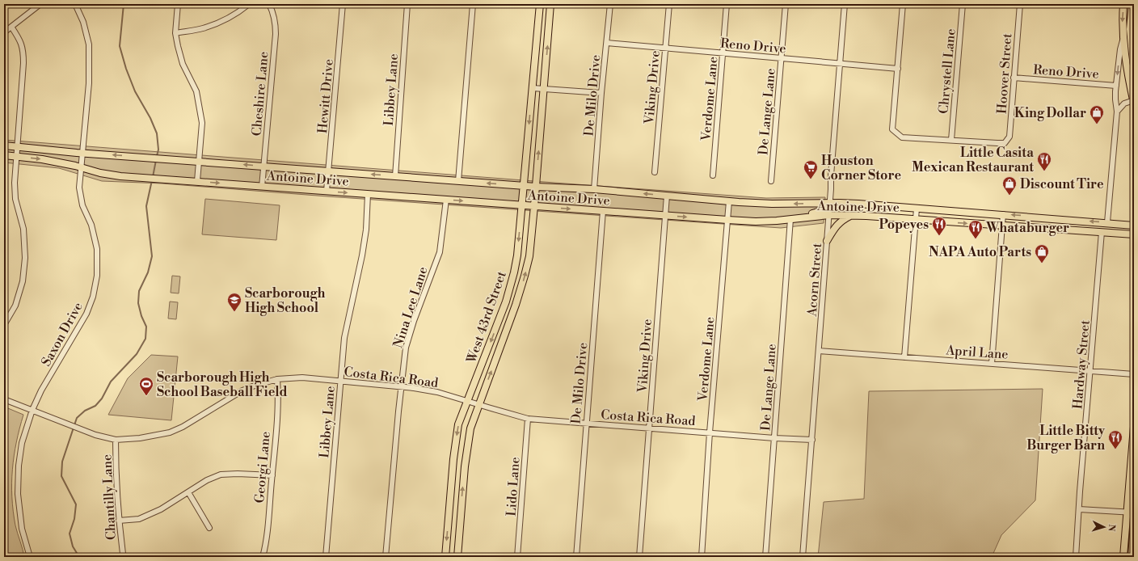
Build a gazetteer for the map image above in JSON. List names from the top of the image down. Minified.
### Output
{"streets":{"main road":["Antoine Drive","West 43rd Street"],"street":["Reno Drive","Chrystell Lane","Hoover Street","Viking Drive","Libbey Lane","Cheshire Lane","De Milo Drive","Hewitt Drive","Verdome Lane","De Lange Lane","Acorn Street","Nina Lee Lane","Saxon Drive","April Lane","Hardway Street","Costa Rica Road","Georgi Lane","Lido Lane","Chantilly Lane"]},"crossings":[["Reno Drive","Hoover Street"],["Reno Drive","Viking Drive"],["Reno Drive","De Milo Drive"],["Reno Drive","Verdome Lane"],["Reno Drive","De Lange Lane"],["Reno Drive","Acorn Street"],["Chrystell Lane","Hoover Street"],["Viking Drive","Antoine Drive"],["Viking Drive","Costa Rica Road"],["Libbey Lane","Antoine Drive"],["Libbey Lane","Costa Rica Road"],["Cheshire Lane","Antoine Drive"],["De Milo Drive","Antoine Drive"],["De Milo Drive","Costa Rica Road"],["Hewitt Drive","Antoine Drive"],["Verdome Lane","Antoine Drive"],["Verdome Lane","Costa Rica Road"],["De Lange Lane","Antoine Drive"],["De Lange Lane","Costa Rica Road"],["Antoine Drive","Acorn Street"],["Antoine Drive","Nina Lee Lane"],["Antoine Drive","West 43rd Street"],["Antoine Drive","Saxon Drive"],["Antoine Drive","Hardway Street"],["Acorn Street","April Lane"],["Acorn Street","Costa Rica Road"],["Nina Lee Lane","Costa Rica Road"],["West 43rd Street","Costa Rica Road"],["Saxon Drive","Costa Rica Road"],["April Lane","Hardway Street"],["Costa Rica Road","Georgi Lane"],["Costa Rica Road","Lido Lane"],["Costa Rica Road","Chantilly Lane"]],"places":{"shop":["King Dollar","Discount Tire","NAPA Auto Parts"],"restaurant":["Little Casita Mexican Restaurant","Popeyes","Whataburger","Little Bitty Burger Barn"],"supermarket":["Houston Corner Store"],"school or university":["Scarborough High School"],"sports":["Scarborough High School Baseball Field"]},"north":"right"}
